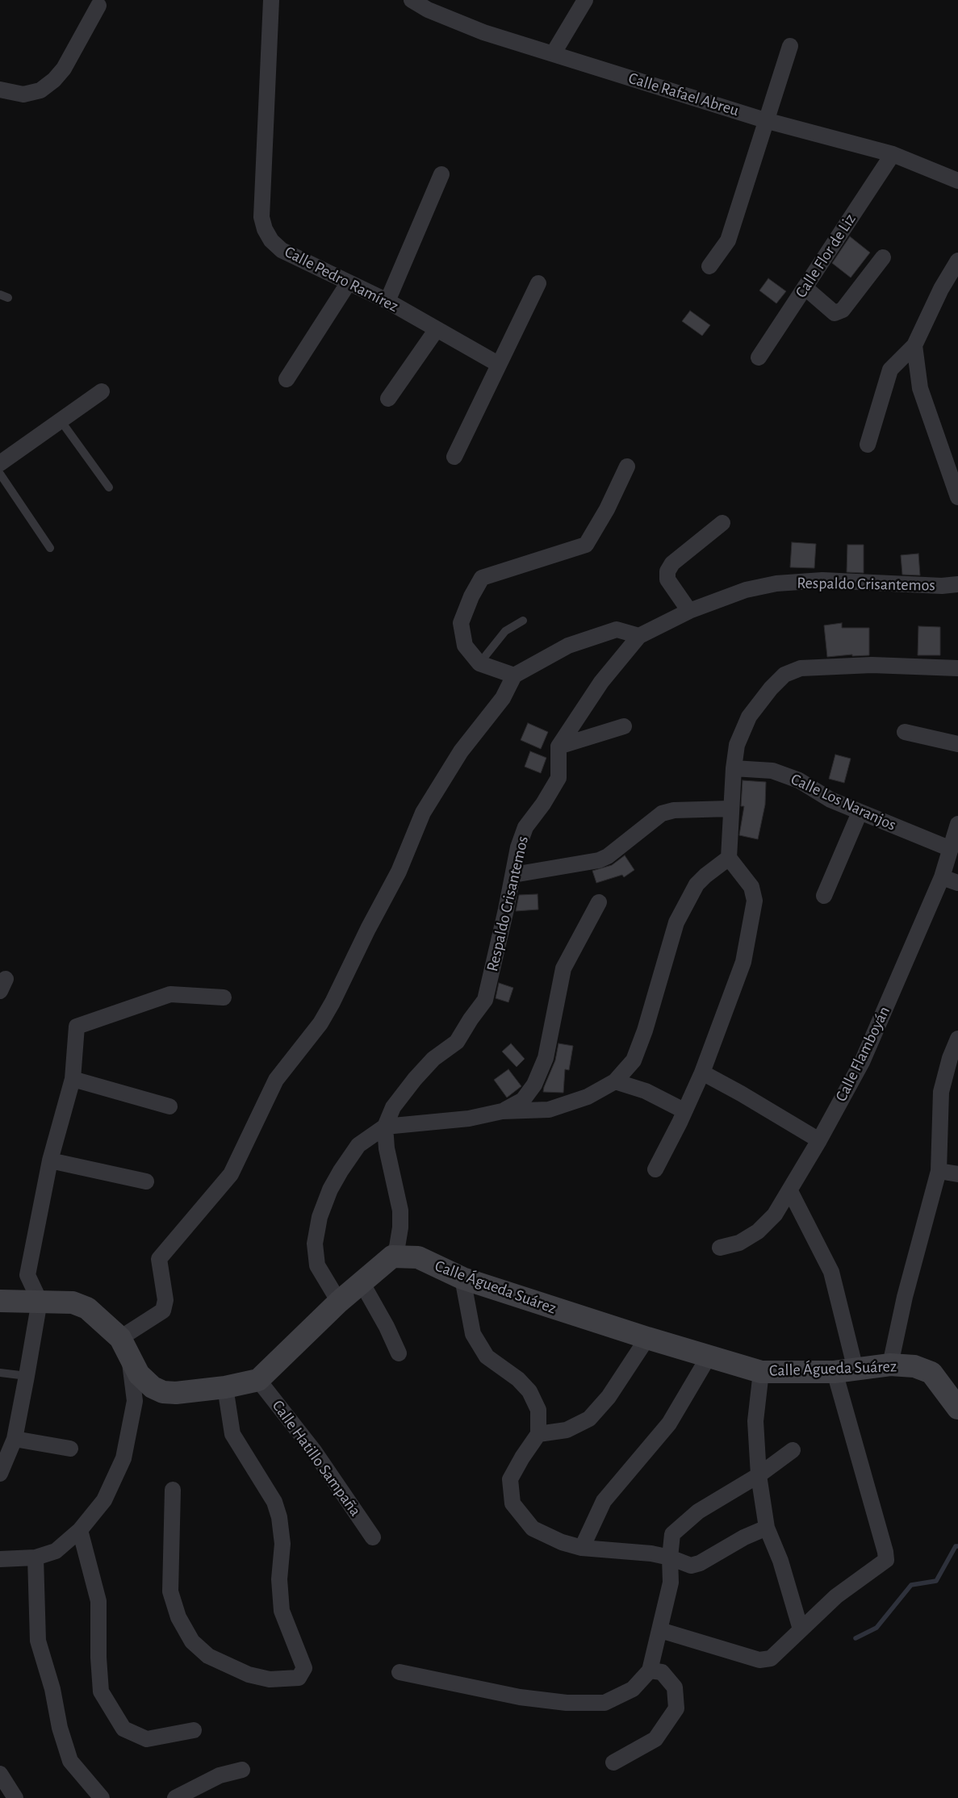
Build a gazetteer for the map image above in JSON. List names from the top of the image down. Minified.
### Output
{"streets":{"street":["Calle Rafael Abreu","Calle Flor de Liz","Calle Pedro Ramírez","Respaldo Crisantemos","Calle Los Naranjos","Calle Flamboyán","Calle Águeda Suárez","Calle Hatillo Sampaña"]},"crossings":[["Calle Rafael Abreu","Calle Flor de Liz"],["Respaldo Crisantemos","Calle Águeda Suárez"],["Calle Los Naranjos","Calle Flamboyán"]]}
